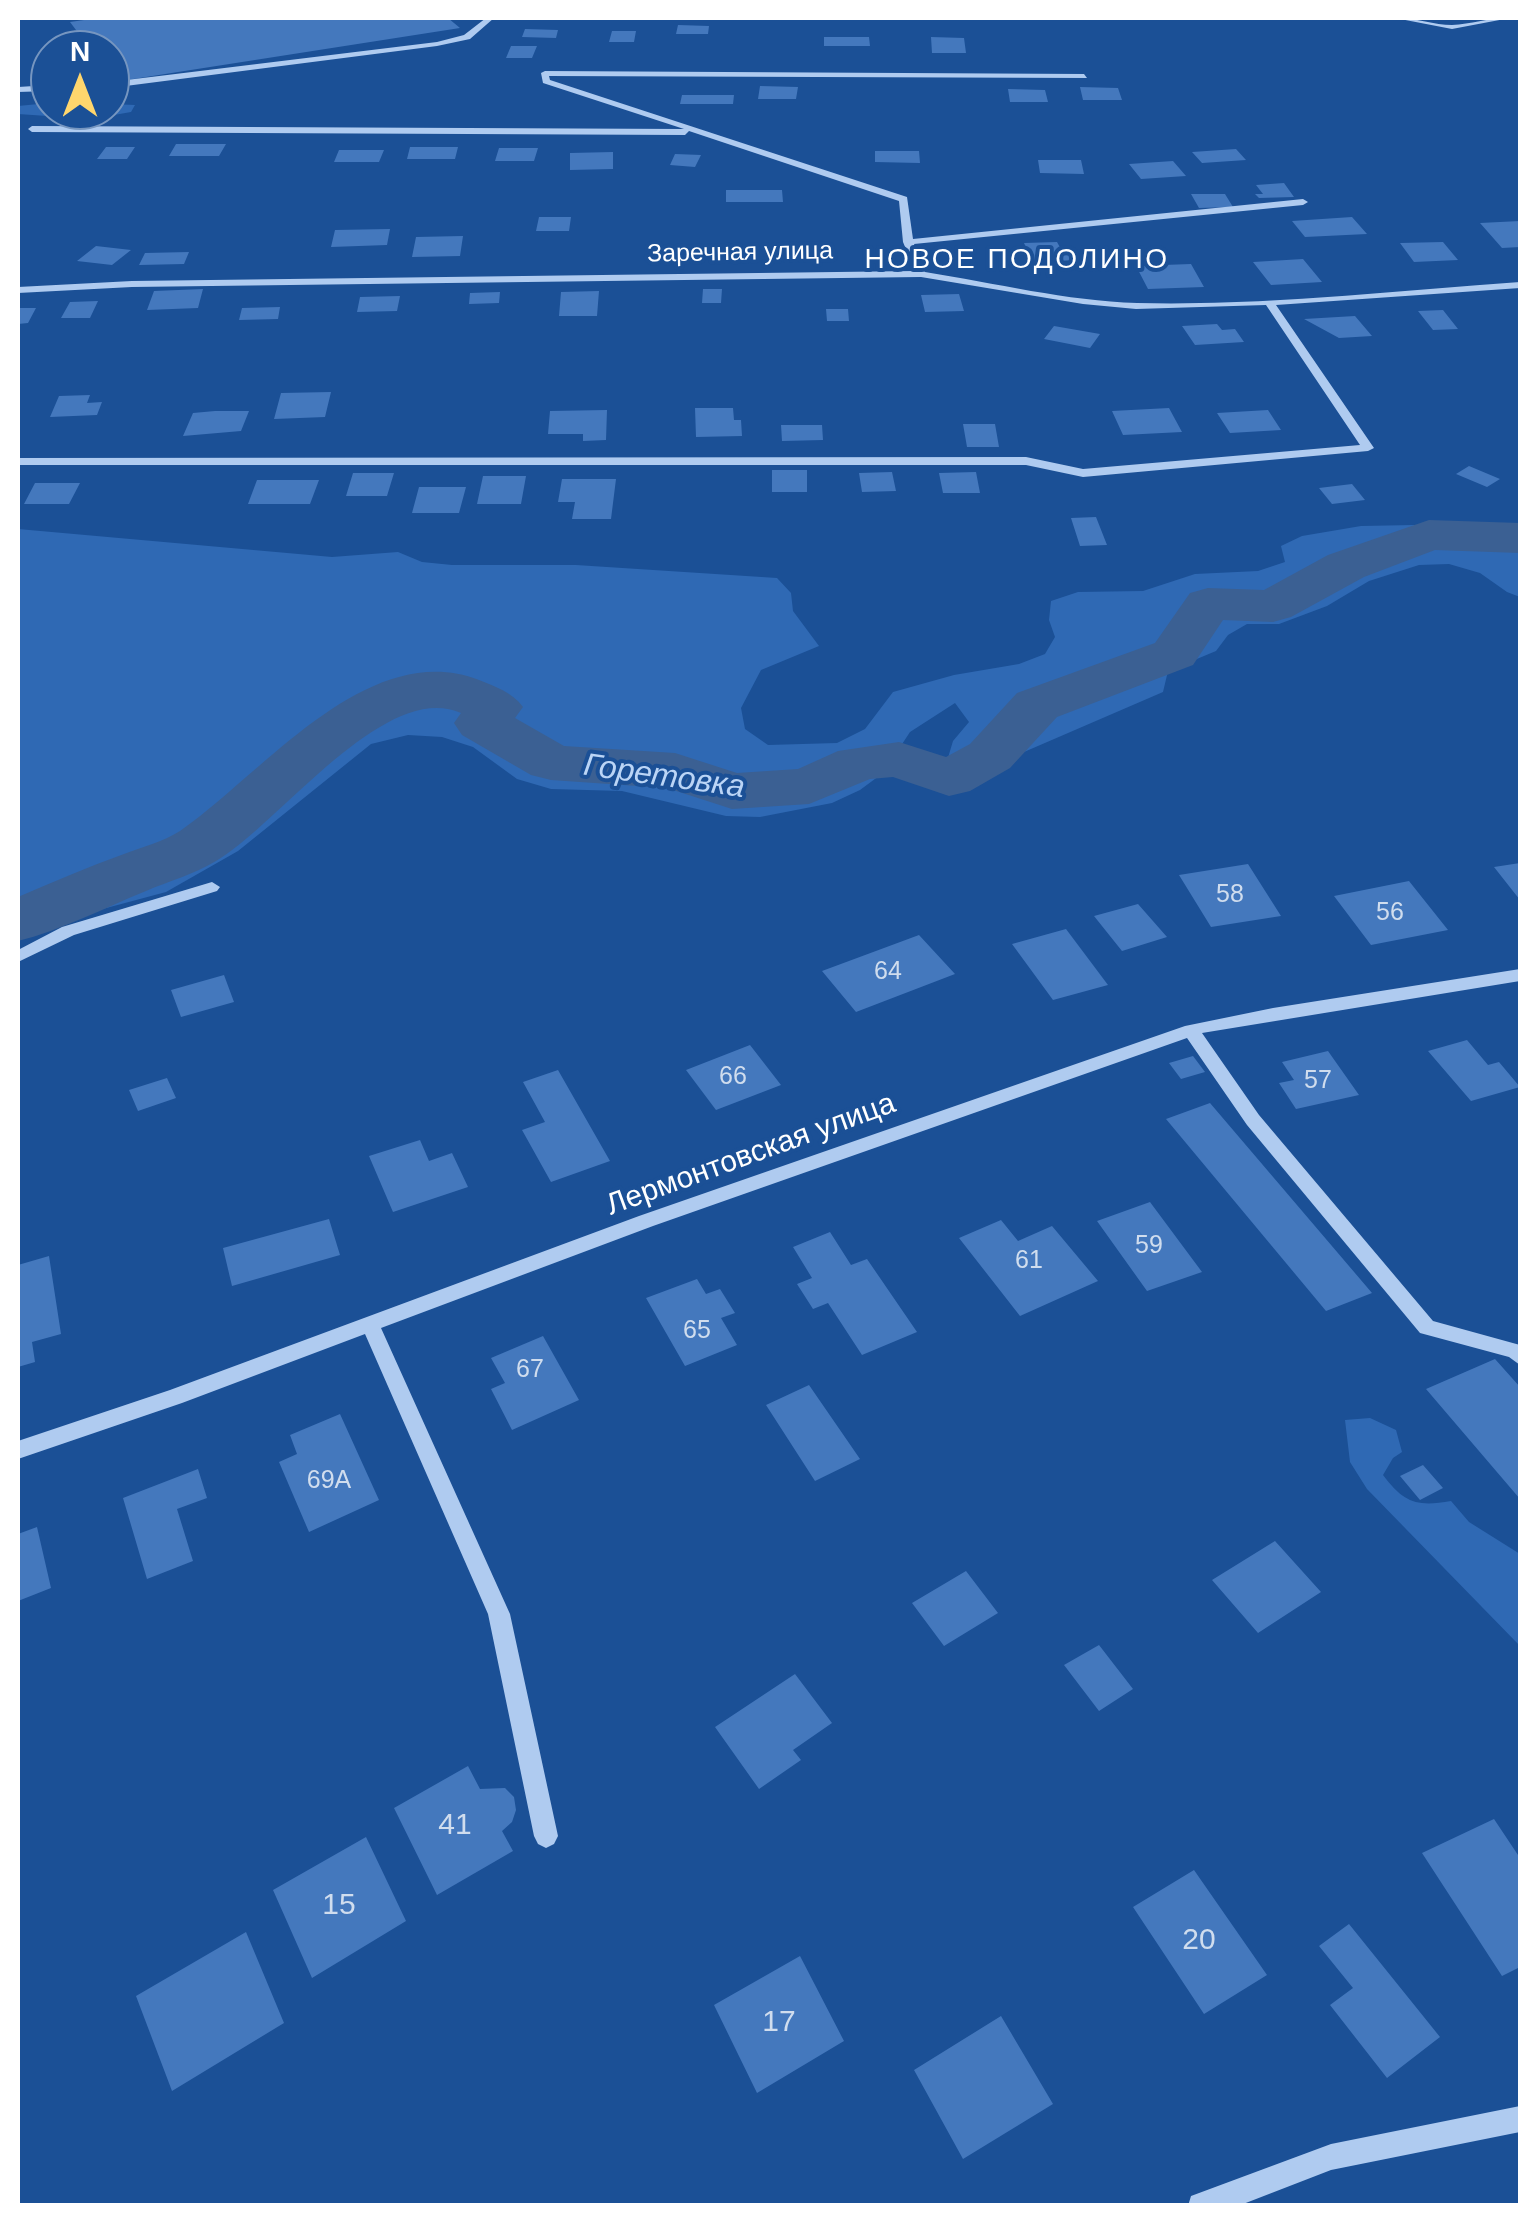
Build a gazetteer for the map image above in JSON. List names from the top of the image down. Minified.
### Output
{"streets":{"street":["Заречная улица","Лермонтовская улица"]},"districts":["НОВОЕ ПОДОЛИНО"],"water":["Горетовка"],"house_numbers":["58","56","64","66","57","59","61","65","67","69А","41","15","20","17"],"north":"top"}
